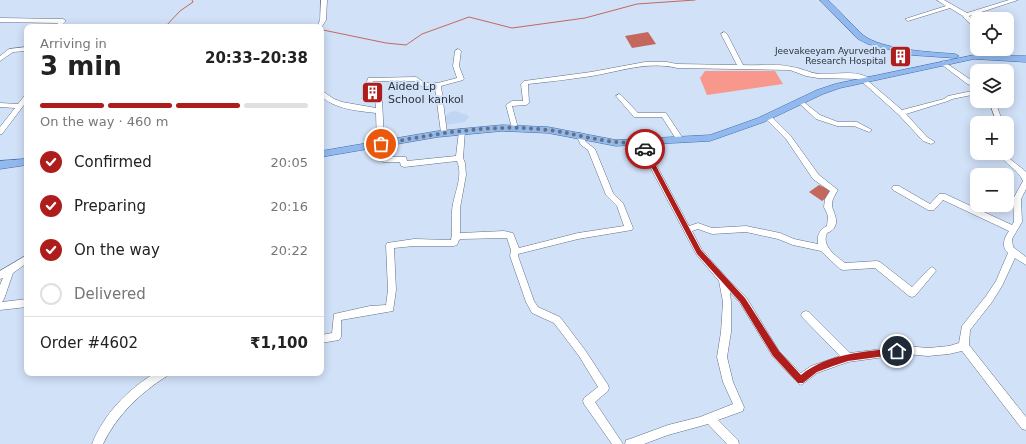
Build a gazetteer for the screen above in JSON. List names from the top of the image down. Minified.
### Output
{"places":{"building":["Jeevakeeyam Ayurvedha Research Hospital","Aided Lp School kankol"]},"page":{"map_buttons":["+","−"],"heading":["3 min","Arriving in","20:33–20:38"],"panel":["Order #4602","₹1,100"],"bar":"On the way · 460 m","list":[["Confirmed","20:05"],["Preparing","20:16"],["On the way","20:22"],"Delivered"]}}
